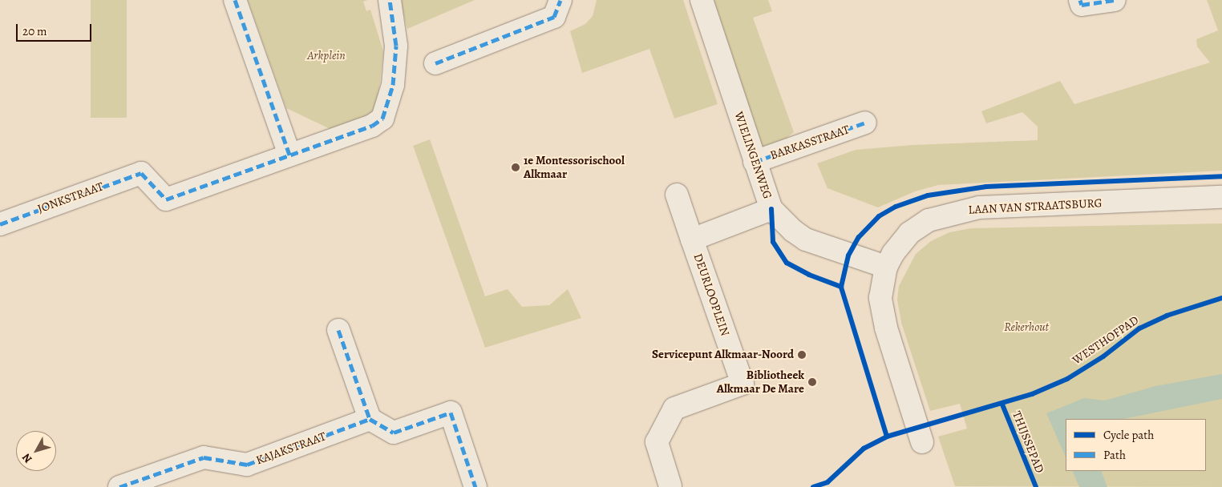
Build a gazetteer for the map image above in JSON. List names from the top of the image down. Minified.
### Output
{"streets":{"street":["BARKASSTRAAT","WIELINGENWEG","JONKSTRAAT","LAAN VAN STRAATSBURG","DEURLOOPLEIN","KAJAKSTRAAT"],"cycle path":["WESTHOFPAD","THIJSSEPAD"]},"crossings":[["BARKASSTRAAT","WIELINGENWEG"],["WIELINGENWEG","LAAN VAN STRAATSBURG"],["WIELINGENWEG","DEURLOOPLEIN"]],"parks":["Arkplein","Rekerhout"],"places":["1e Montessorischool Alkmaar","Servicepunt Alkmaar-Noord","Bibliotheek Alkmaar De Mare"],"legend":["Cycle path","Path"],"scale_bar":"20 m","north":"bottom left"}
